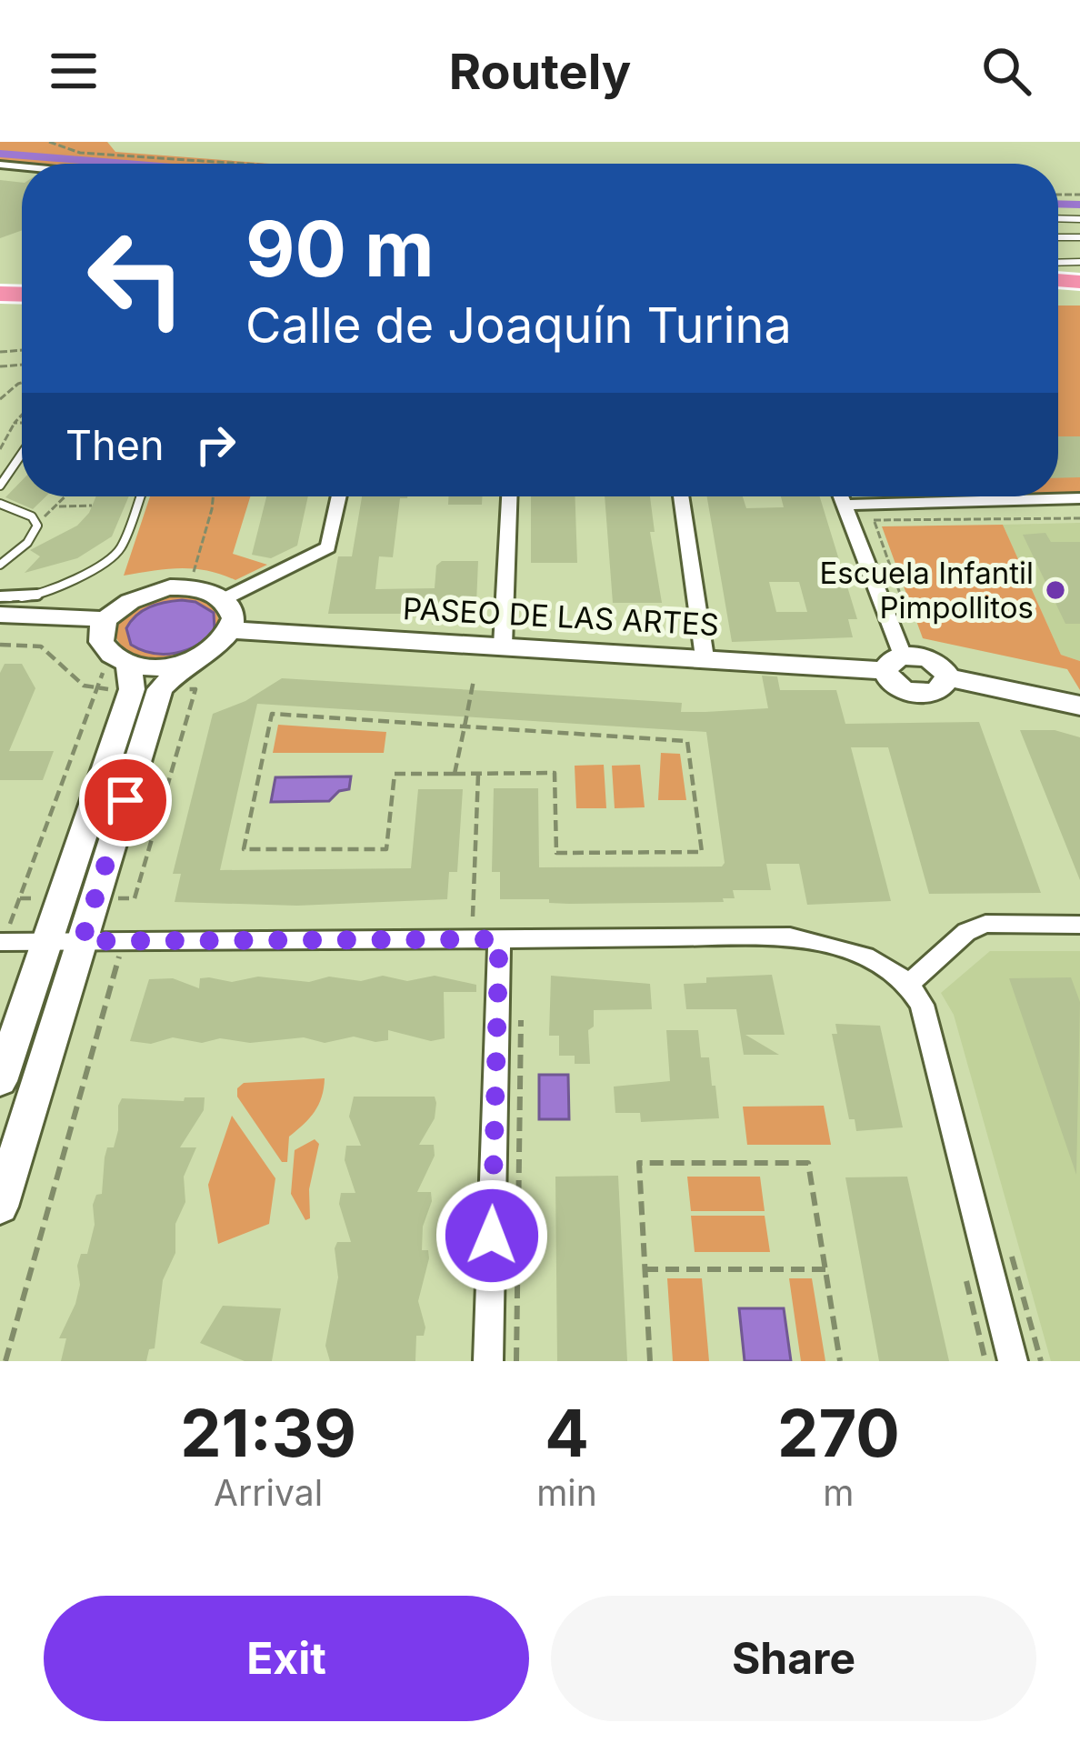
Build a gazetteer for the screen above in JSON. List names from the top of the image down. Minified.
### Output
{"streets":{"main road":["PASEO DE LAS ARTES"]},"places":["Escuela Infantil Pimpollitos"],"page":{"header":"Routely","turn":["90 m","Calle de Joaquín Turina"],"then":"Then","eta":["21:39","Arrival","4","min","270","m"],"buttons":["Exit","Share"]}}
